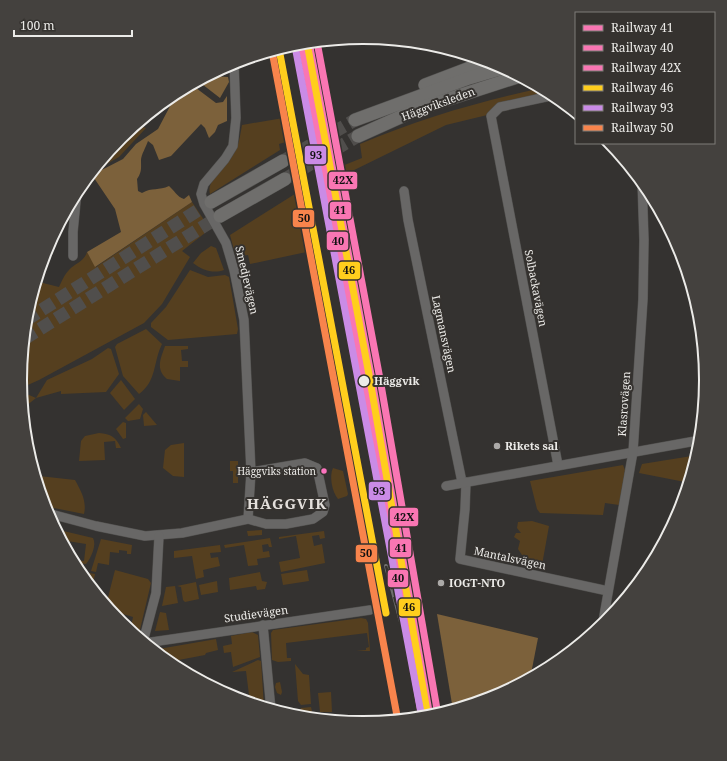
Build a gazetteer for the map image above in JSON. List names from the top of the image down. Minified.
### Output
{"streets":{"highway":["Häggviksleden"],"street":["Smedjevägen","Solbackavägen","Lagmansvägen","Klasrovägen","Mantalsvägen","Studievägen"]},"crossings":[["Lagmansvägen","Mantalsvägen"],["Klasrovägen","Mantalsvägen"]],"districts":["HÄGGVIK"],"places":["Häggvik","Rikets sal","Häggviks station","IOGT-NTO"],"lines":["rail line 42X","rail line 41","rail line 46","rail line 40","rail line 93","rail line 50"],"legend":["Railway 41","Railway 40","Railway 42X","Railway 46","Railway 93","Railway 50"],"scale_bar":"100 m"}
